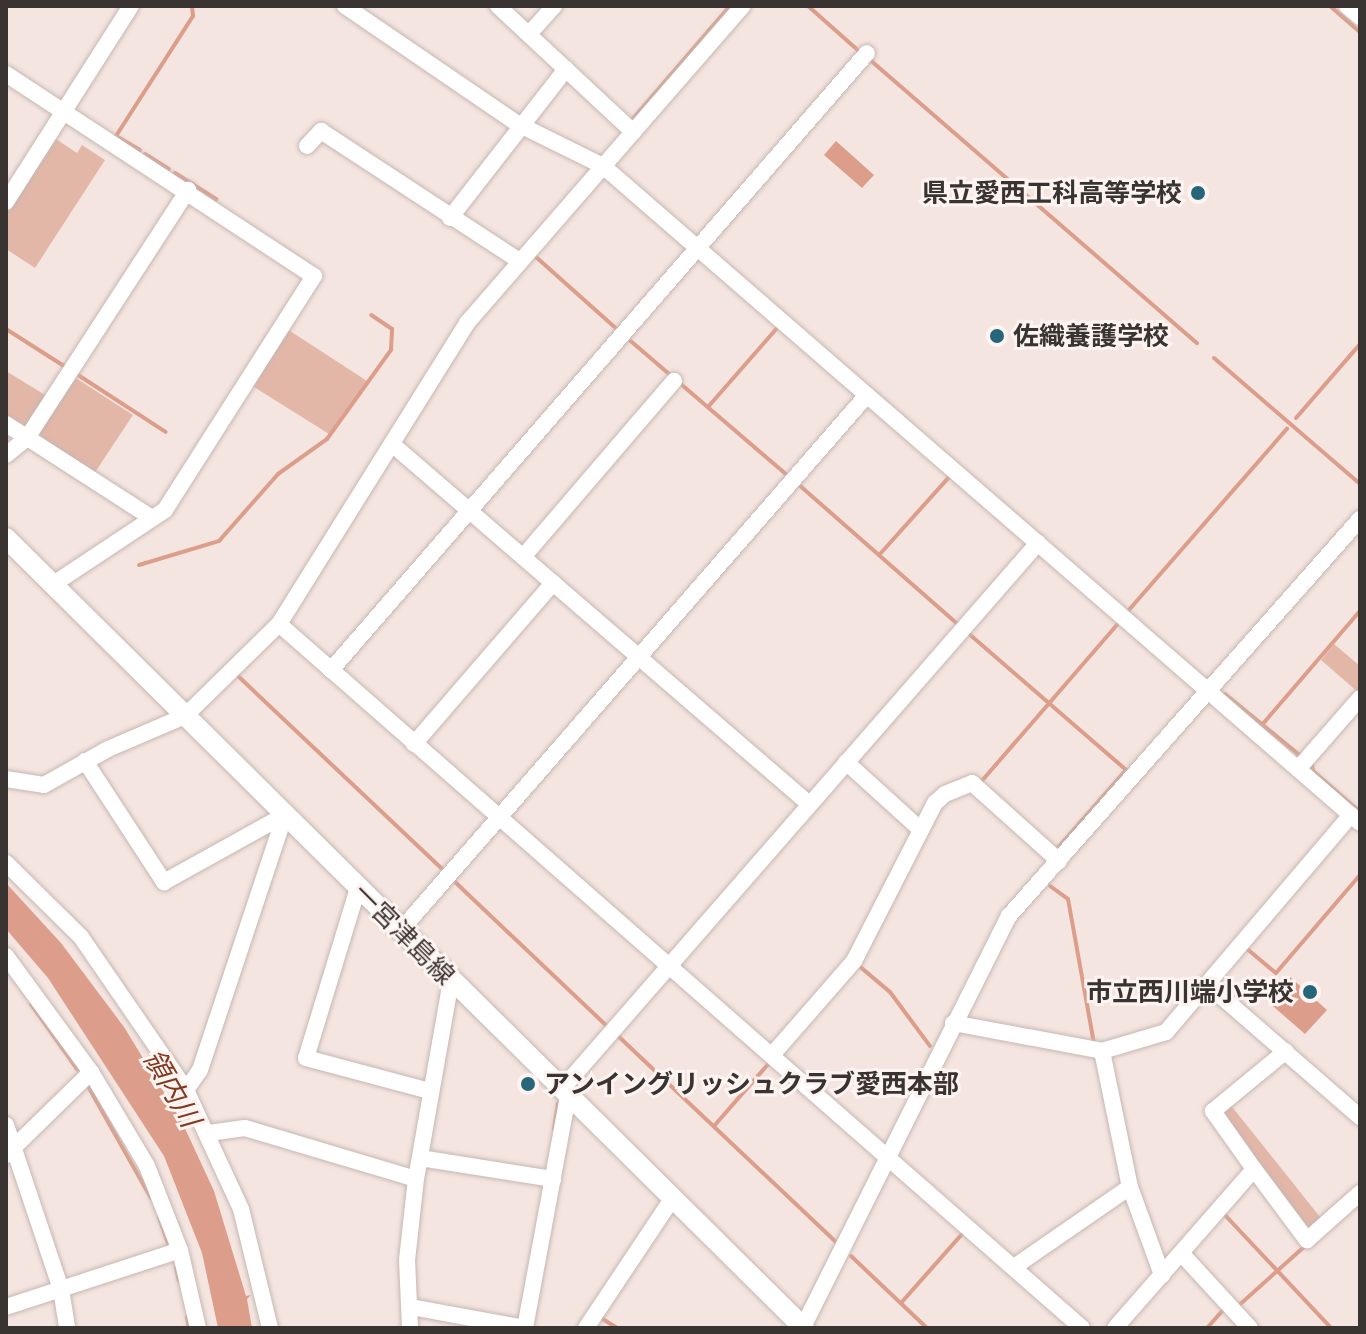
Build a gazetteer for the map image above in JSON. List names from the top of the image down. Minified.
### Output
{"streets":{"main road":["一宮津島線"]},"water":["領内川"],"places":["県立愛西工科高等学校","佐織養護学校","市立西川端小学校","アンイングリッシュクラブ愛西本部"]}
